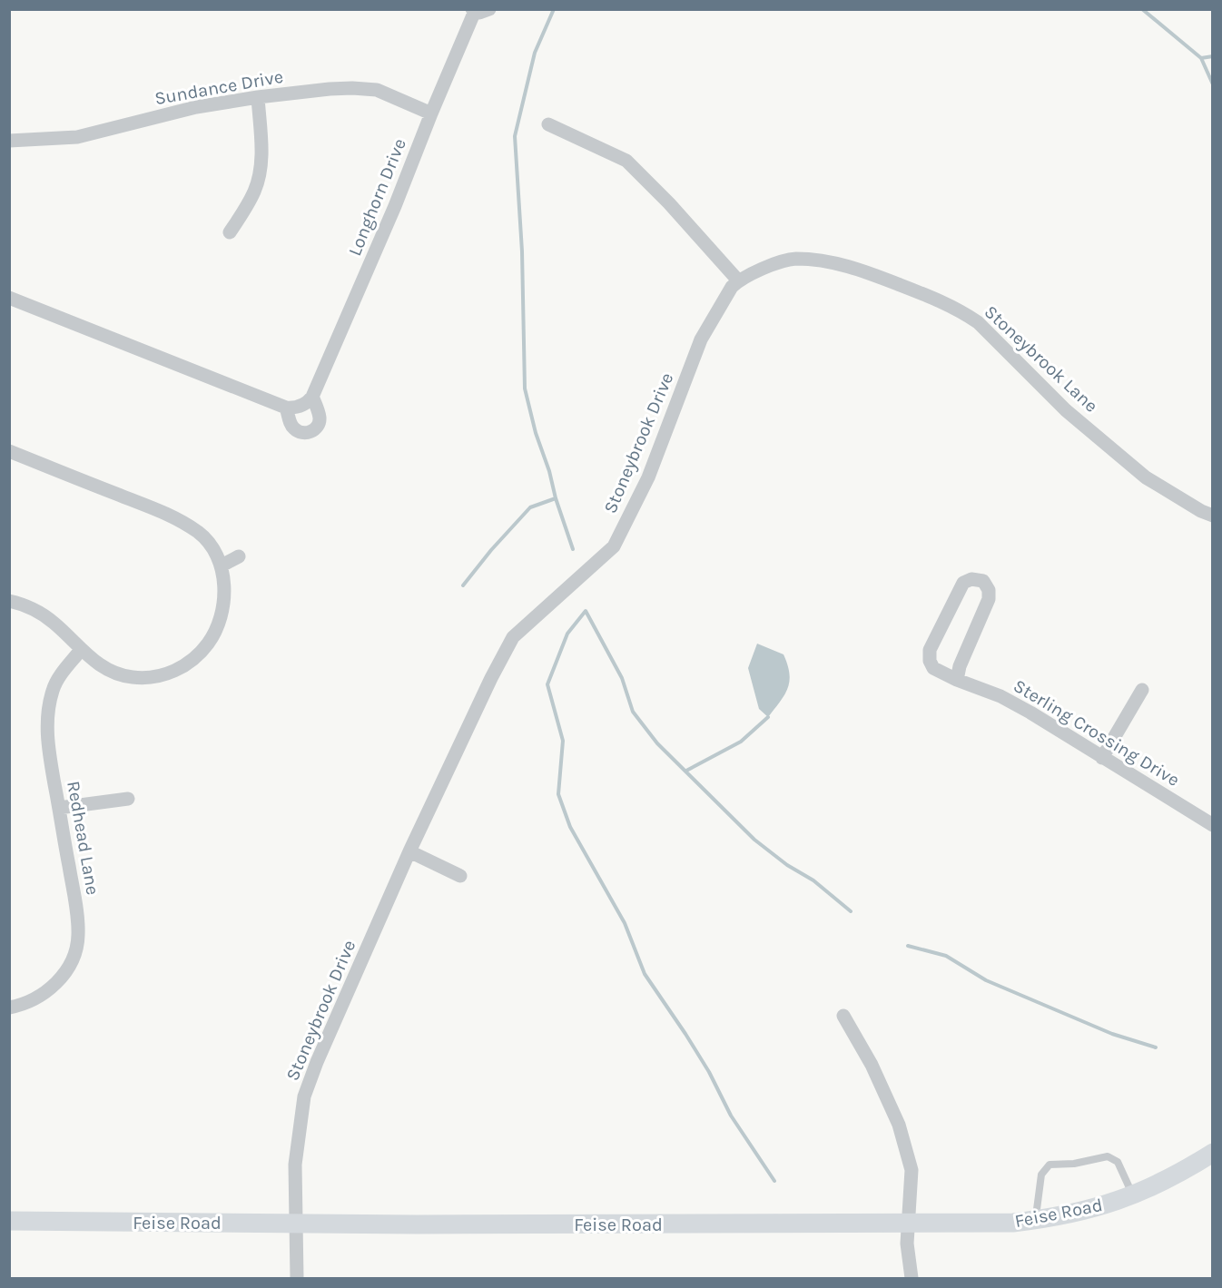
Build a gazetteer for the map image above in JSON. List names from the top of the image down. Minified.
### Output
{"streets":{"main road":["Feise Road"],"street":["Sundance Drive","Longhorn Drive","Stoneybrook Lane","Stoneybrook Drive","Sterling Crossing Drive","Redhead Lane"]},"crossings":[["Sundance Drive","Longhorn Drive"],["Stoneybrook Lane","Stoneybrook Drive"],["Stoneybrook Drive","Feise Road"]]}
